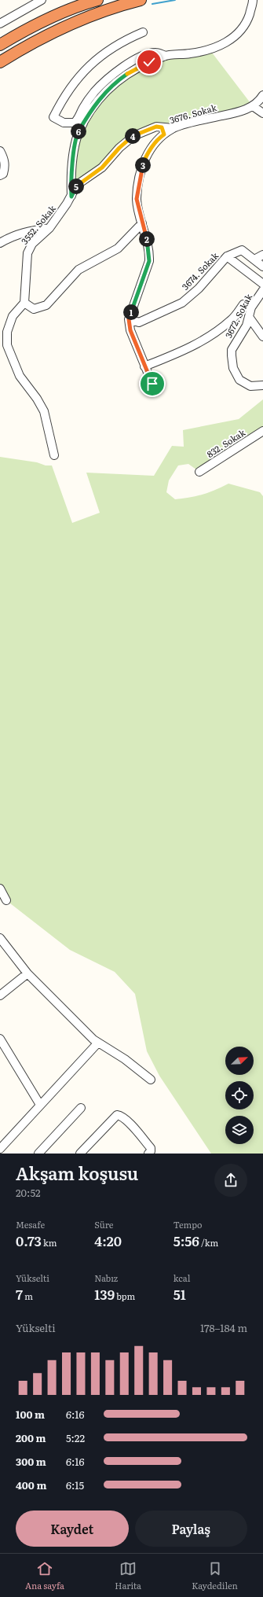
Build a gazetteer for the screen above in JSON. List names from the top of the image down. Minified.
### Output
{"streets":{"street":["3676. Sokak","3552. Sokak","3674. Sokak","3672. Sokak","832. Sokak"]},"crossings":[["3676. Sokak","3552. Sokak"],["3676. Sokak","3674. Sokak"]],"north":"top right","page":{"pins":["6","4","3","5","2","1"],"heading":["Akşam koşusu","20:52"],"stats":[["Mesafe","0.73 km"],["Süre","4:20"],["Tempo","5:56 /km"],["Yükselti","7 m"],["Nabız","139 bpm"],["kcal","51"]],"chart":["Yükselti","178–184 m"],"list":[{"name":"100 m","note":"6:16"},{"name":"200 m","note":"5:22"},{"name":"300 m","note":"6:16"},{"name":"400 m","note":"6:15"}],"buttons":["Kaydet","Paylaş"],"tabs":["Ana sayfa","Harita","Kaydedilen"]}}
